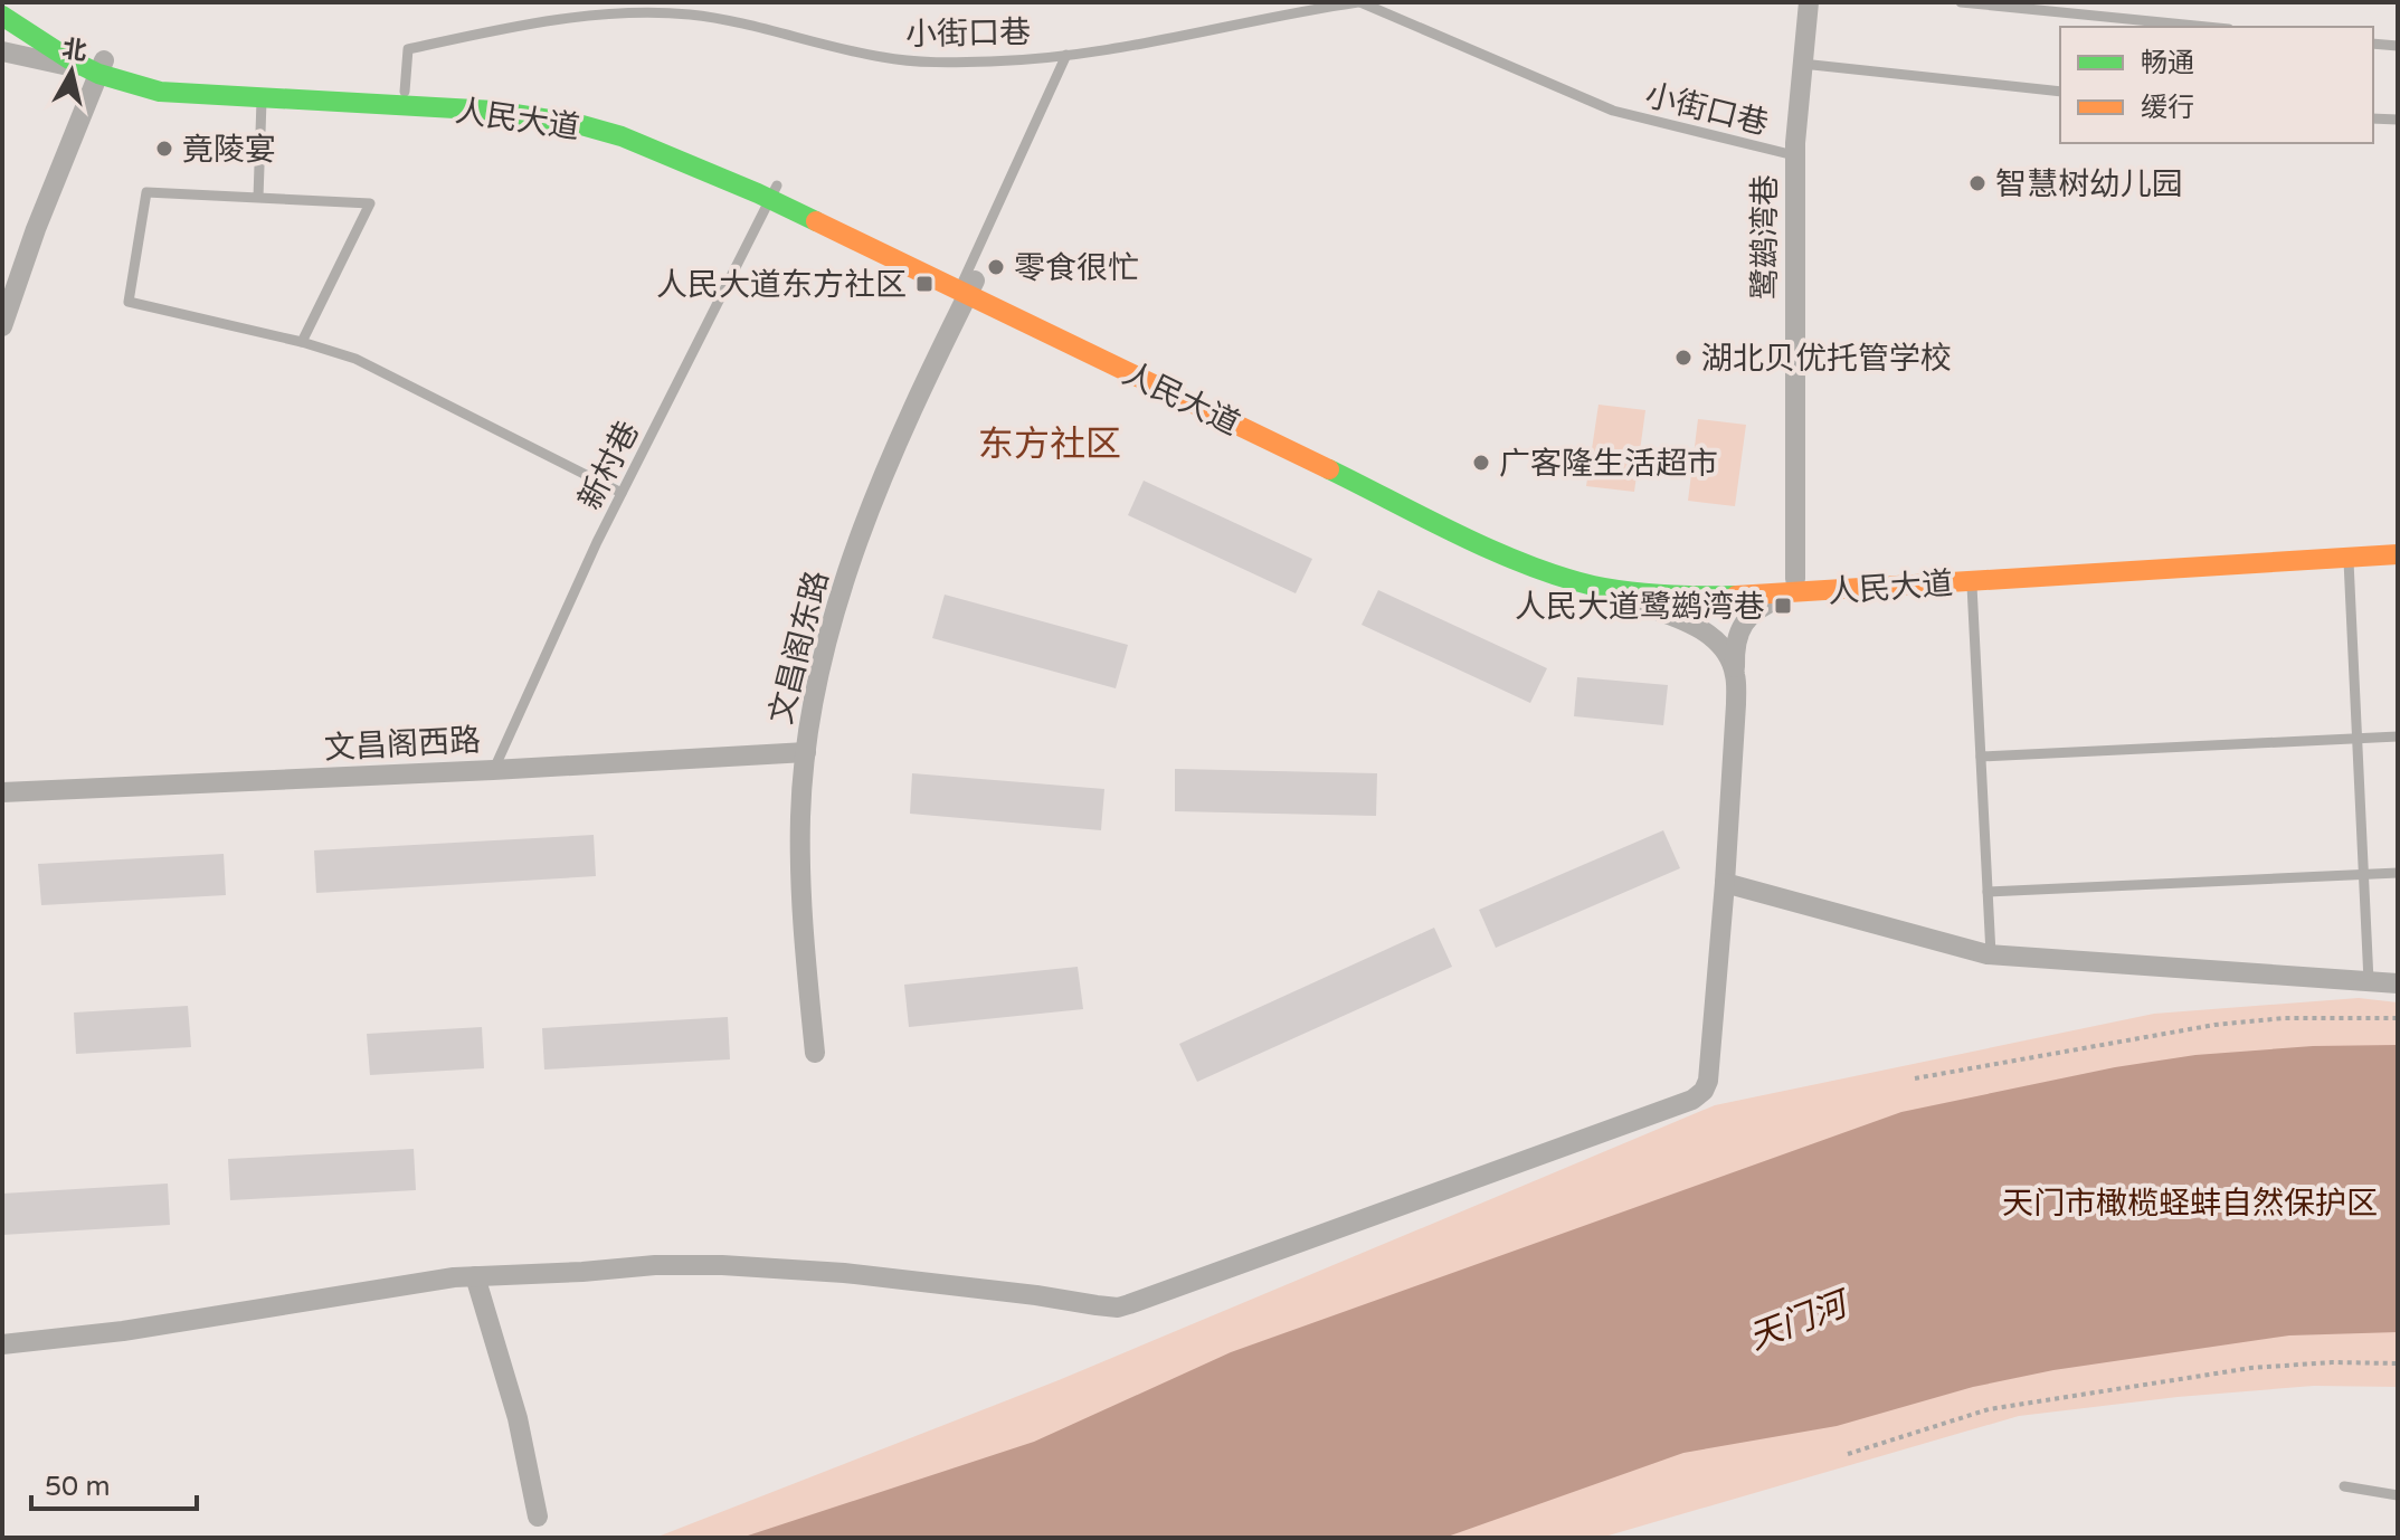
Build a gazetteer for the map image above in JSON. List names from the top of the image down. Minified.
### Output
{"streets":{"main road":["人民大道"],"street":["鹭鹚湾巷","文昌阁东路","文昌阁西路"],"lane":["小街口巷","新村巷"]},"crossings":[["小街口巷","人民大道"],["小街口巷","鹭鹚湾巷"],["人民大道","鹭鹚湾巷"],["人民大道","新村巷"],["人民大道","文昌阁东路"],["新村巷","文昌阁西路"],["文昌阁东路","文昌阁西路"]],"districts":["东方社区"],"water":["天门河"],"parks":["天门市橄榄蛏蚌自然保护区"],"places":{"other":["竟陵宴","智慧树幼儿园","零食很忙","湖北贝优托管学校","广客隆生活超市"],"transit":["人民大道东方社区","人民大道鹭鹚湾巷"]},"legend":["畅通","缓行"],"scale_bar":"50 m","north":"top"}
